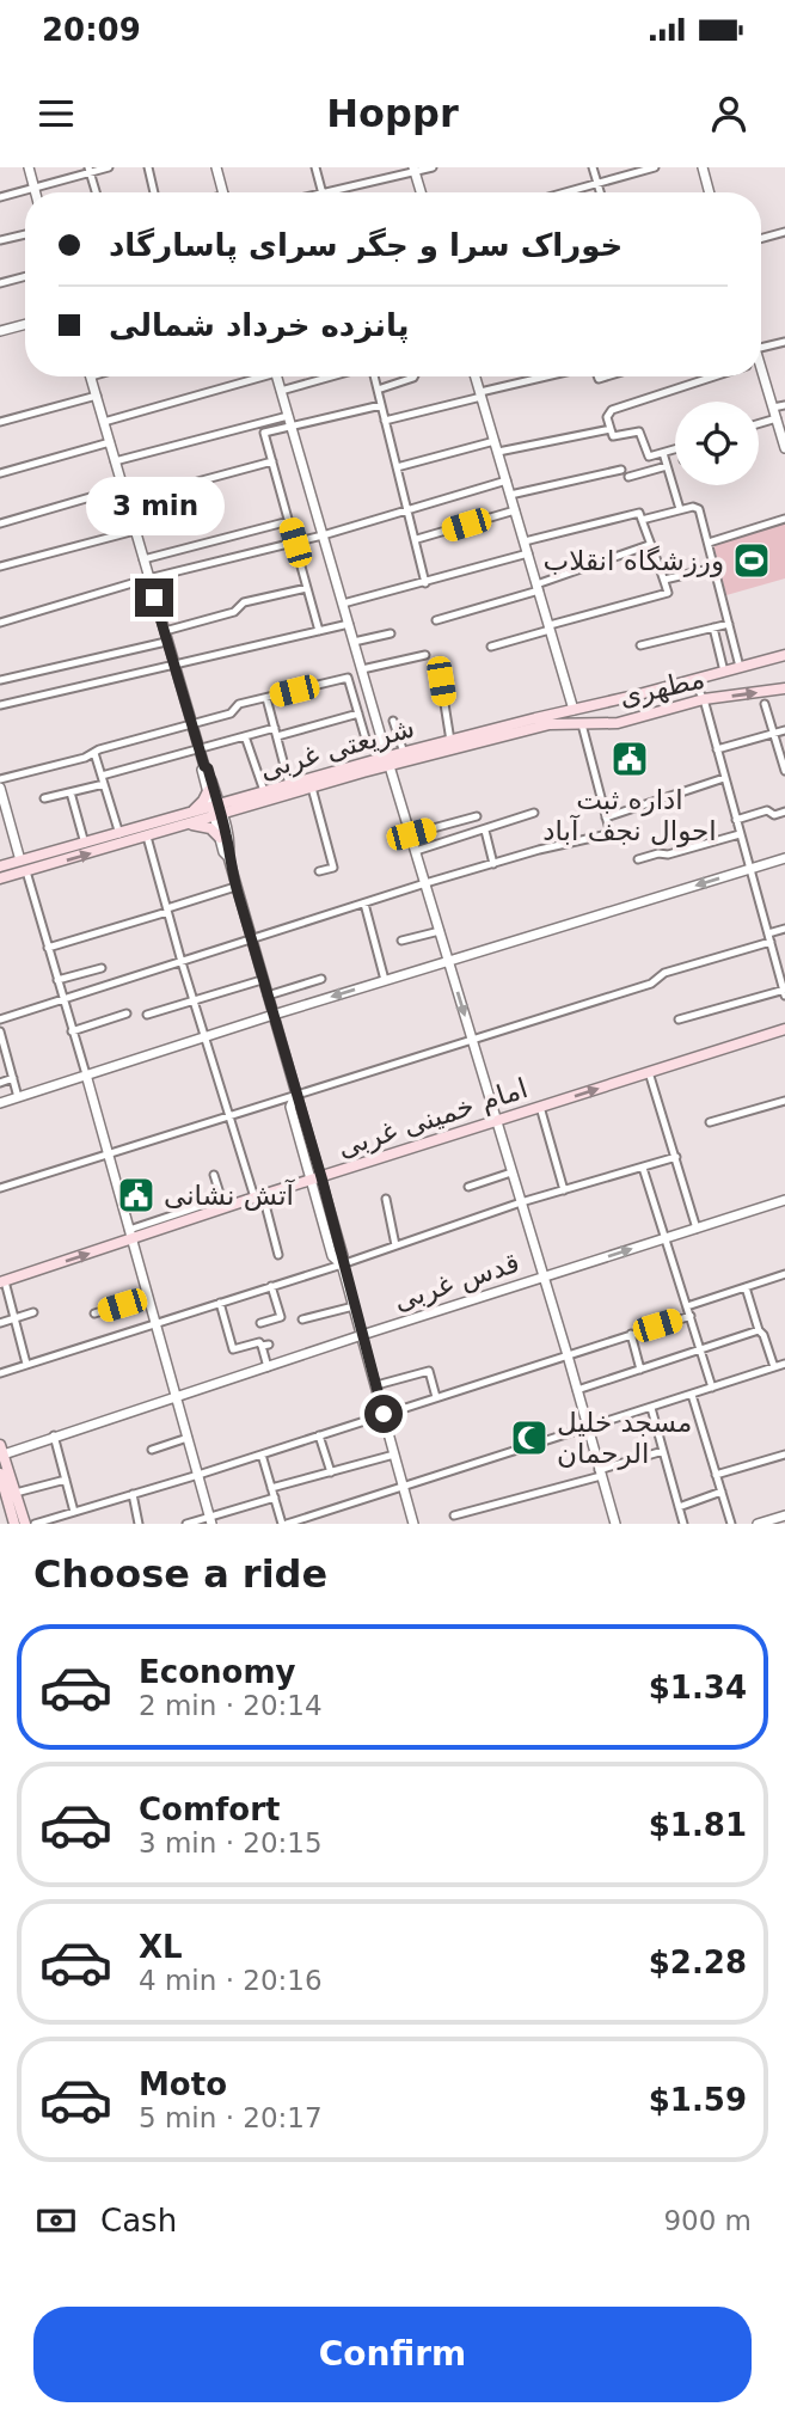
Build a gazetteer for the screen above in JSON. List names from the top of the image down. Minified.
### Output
{"streets":{"main road":["مطهری","شریعتی غربی","امام خمینی غربی"],"street":["قدس غربی"]},"crossings":[["مطهری","شریعتی غربی"]],"places":{"sports":["ورزشگاه انقلاب"],"public building":["اداره ثبت احوال نجف آباد","آتش نشانی"],"mosque":["مسجد خلیل الرحمان"]},"page":{"status":"20:09","header":"Hoppr","banner":["خوراک سرا و جگر سرای پاسارگاد","پانزده خرداد شمالی"],"bubble":"3 min","heading":"Choose a ride","list":[{"name":"Economy","note":"2 min · 20:14","value":"$1.34"},{"name":"Comfort","note":"3 min · 20:15","value":"$1.81"},{"name":"XL","note":"4 min · 20:16","value":"$2.28"},{"name":"Moto","note":"5 min · 20:17","value":"$1.59"}],"pay":["Cash","900 m"],"buttons":"Confirm"}}
